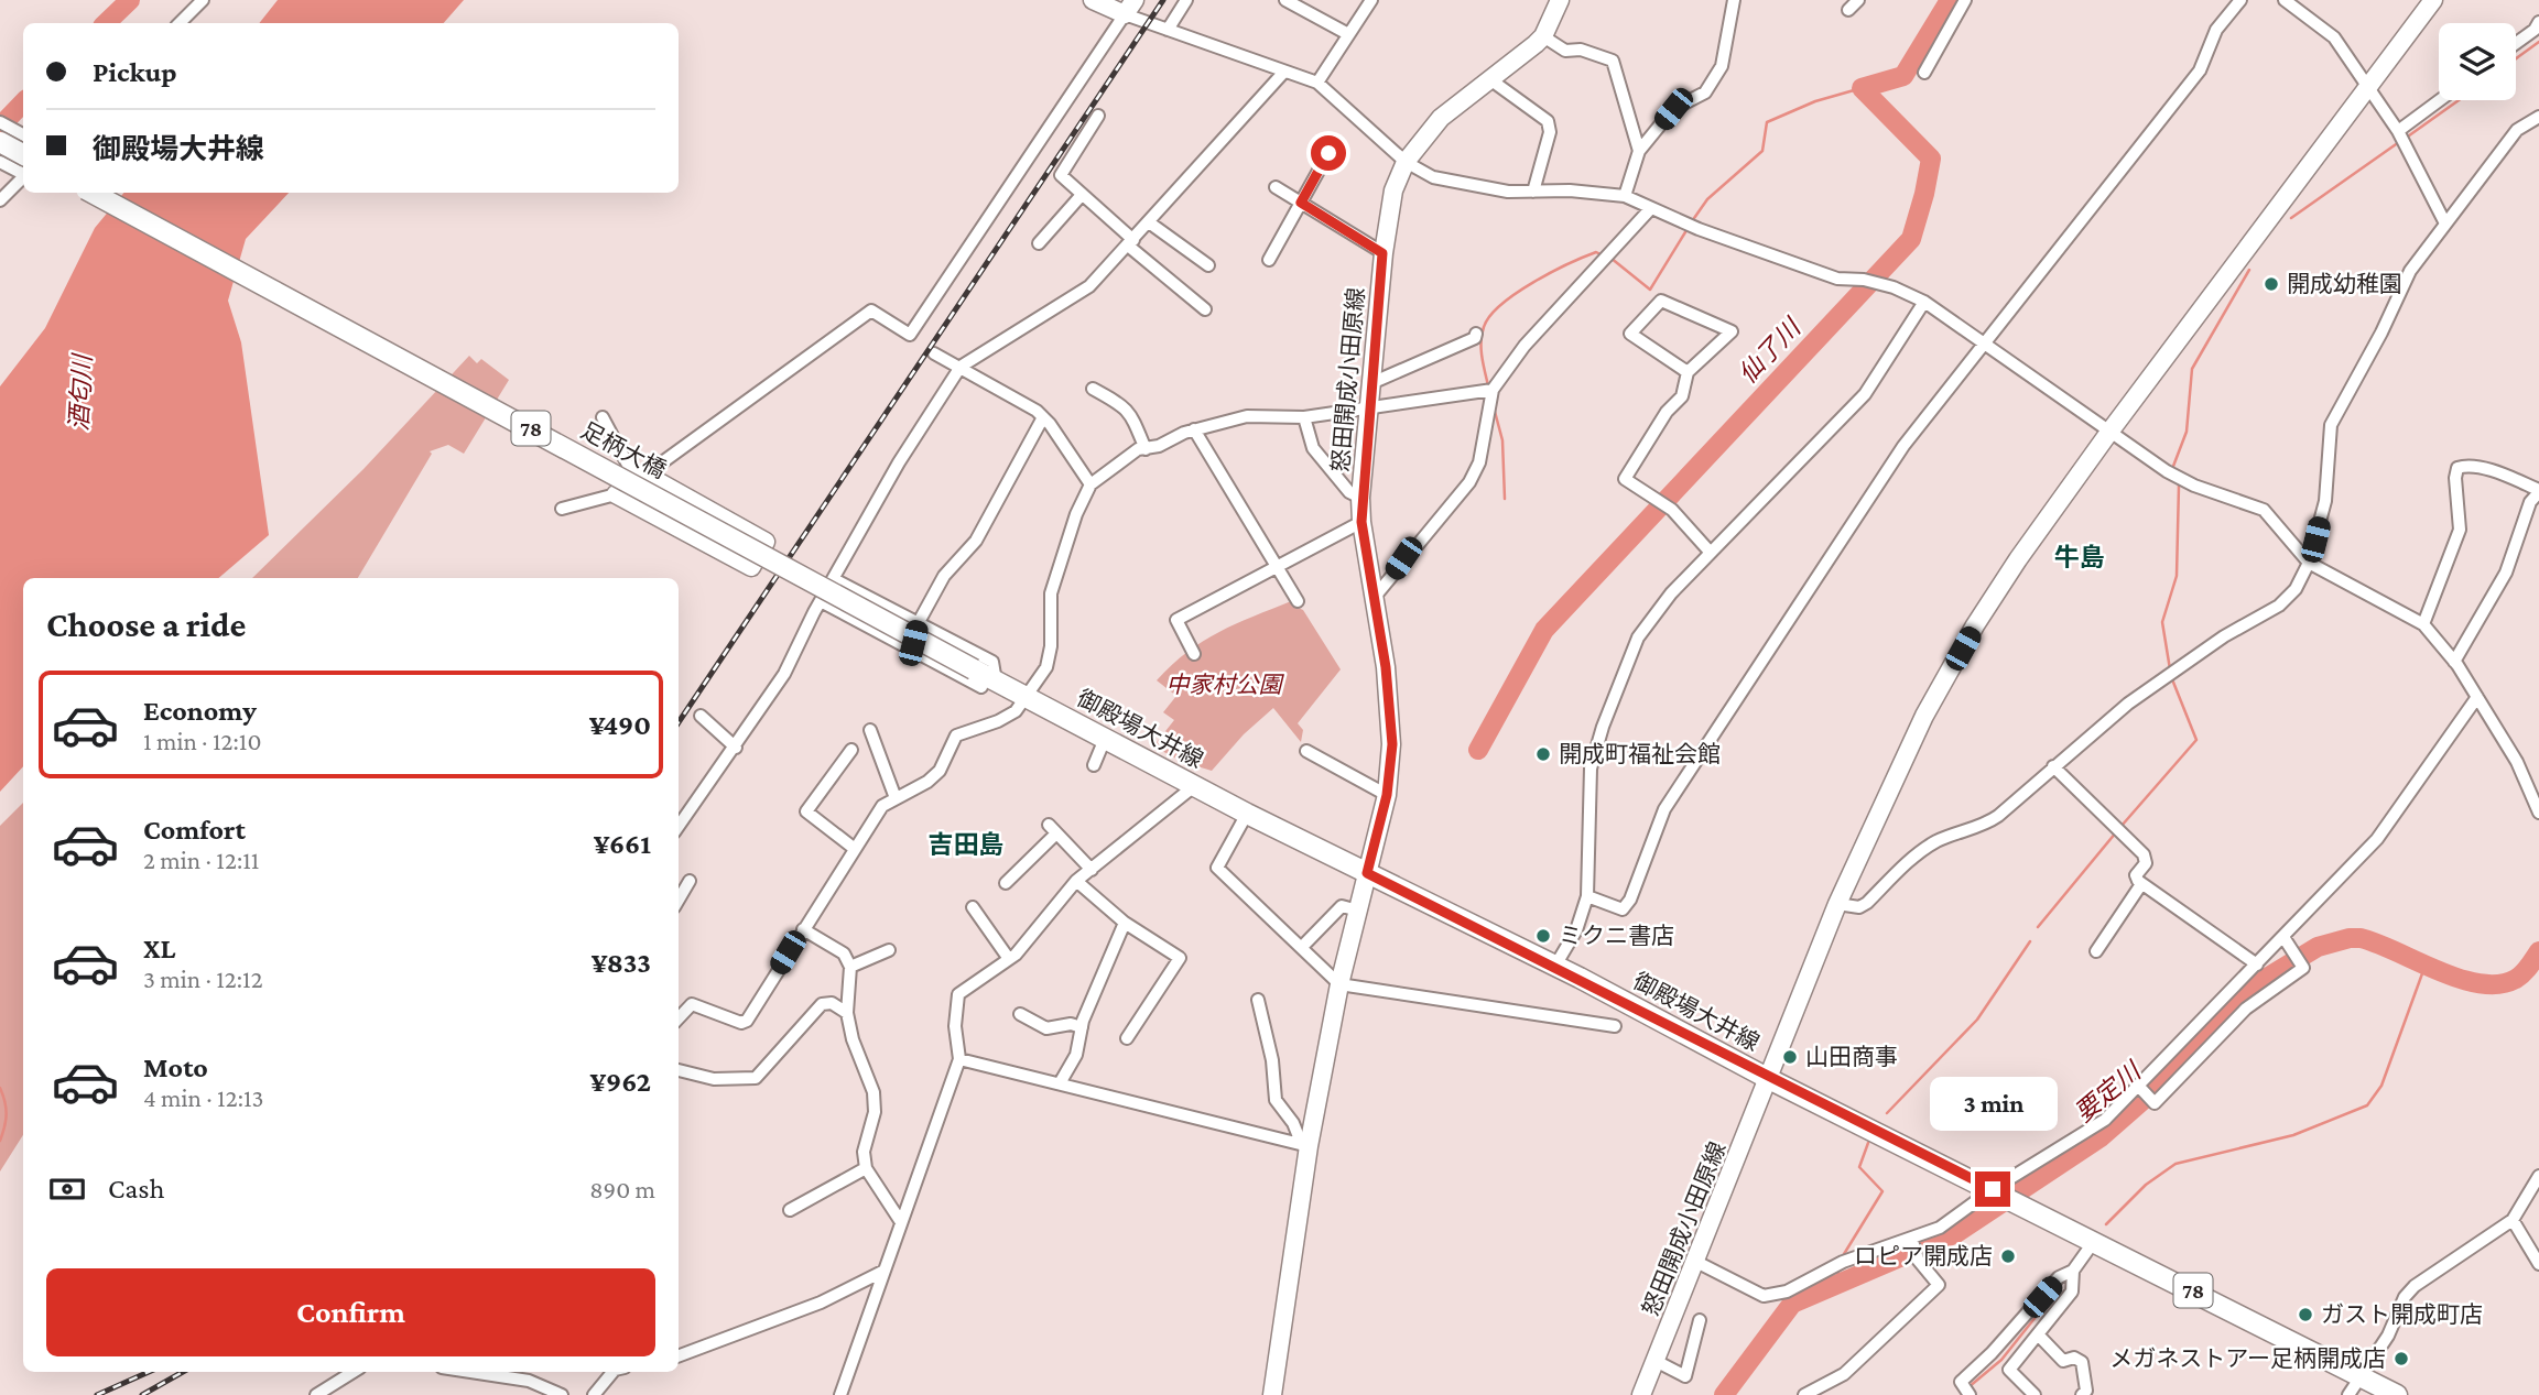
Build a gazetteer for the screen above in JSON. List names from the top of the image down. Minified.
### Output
{"streets":{"main road":["78","足柄大橋","御殿場大井線"],"street":["怒田開成小田原線"]},"crossings":[["怒田開成小田原線","御殿場大井線"],["足柄大橋","御殿場大井線"]],"districts":["牛島","吉田島"],"water":["仙了川","酒匂川","要定川"],"parks":["中家村公園"],"places":["開成幼稚園","開成町福祉会館","ミクニ書店","山田商事","ロピア開成店","ガスト開成町店","メガネストアー足柄開成店"],"page":{"banner":["Pickup","御殿場大井線"],"heading":"Choose a ride","list":[{"name":"Economy","note":"1 min · 12:10","value":"¥490"},{"name":"Comfort","note":"2 min · 12:11","value":"¥661"},{"name":"XL","note":"3 min · 12:12","value":"¥833"},{"name":"Moto","note":"4 min · 12:13","value":"¥962"}],"bubble":"3 min","pay":["Cash","890 m"],"buttons":"Confirm"}}
